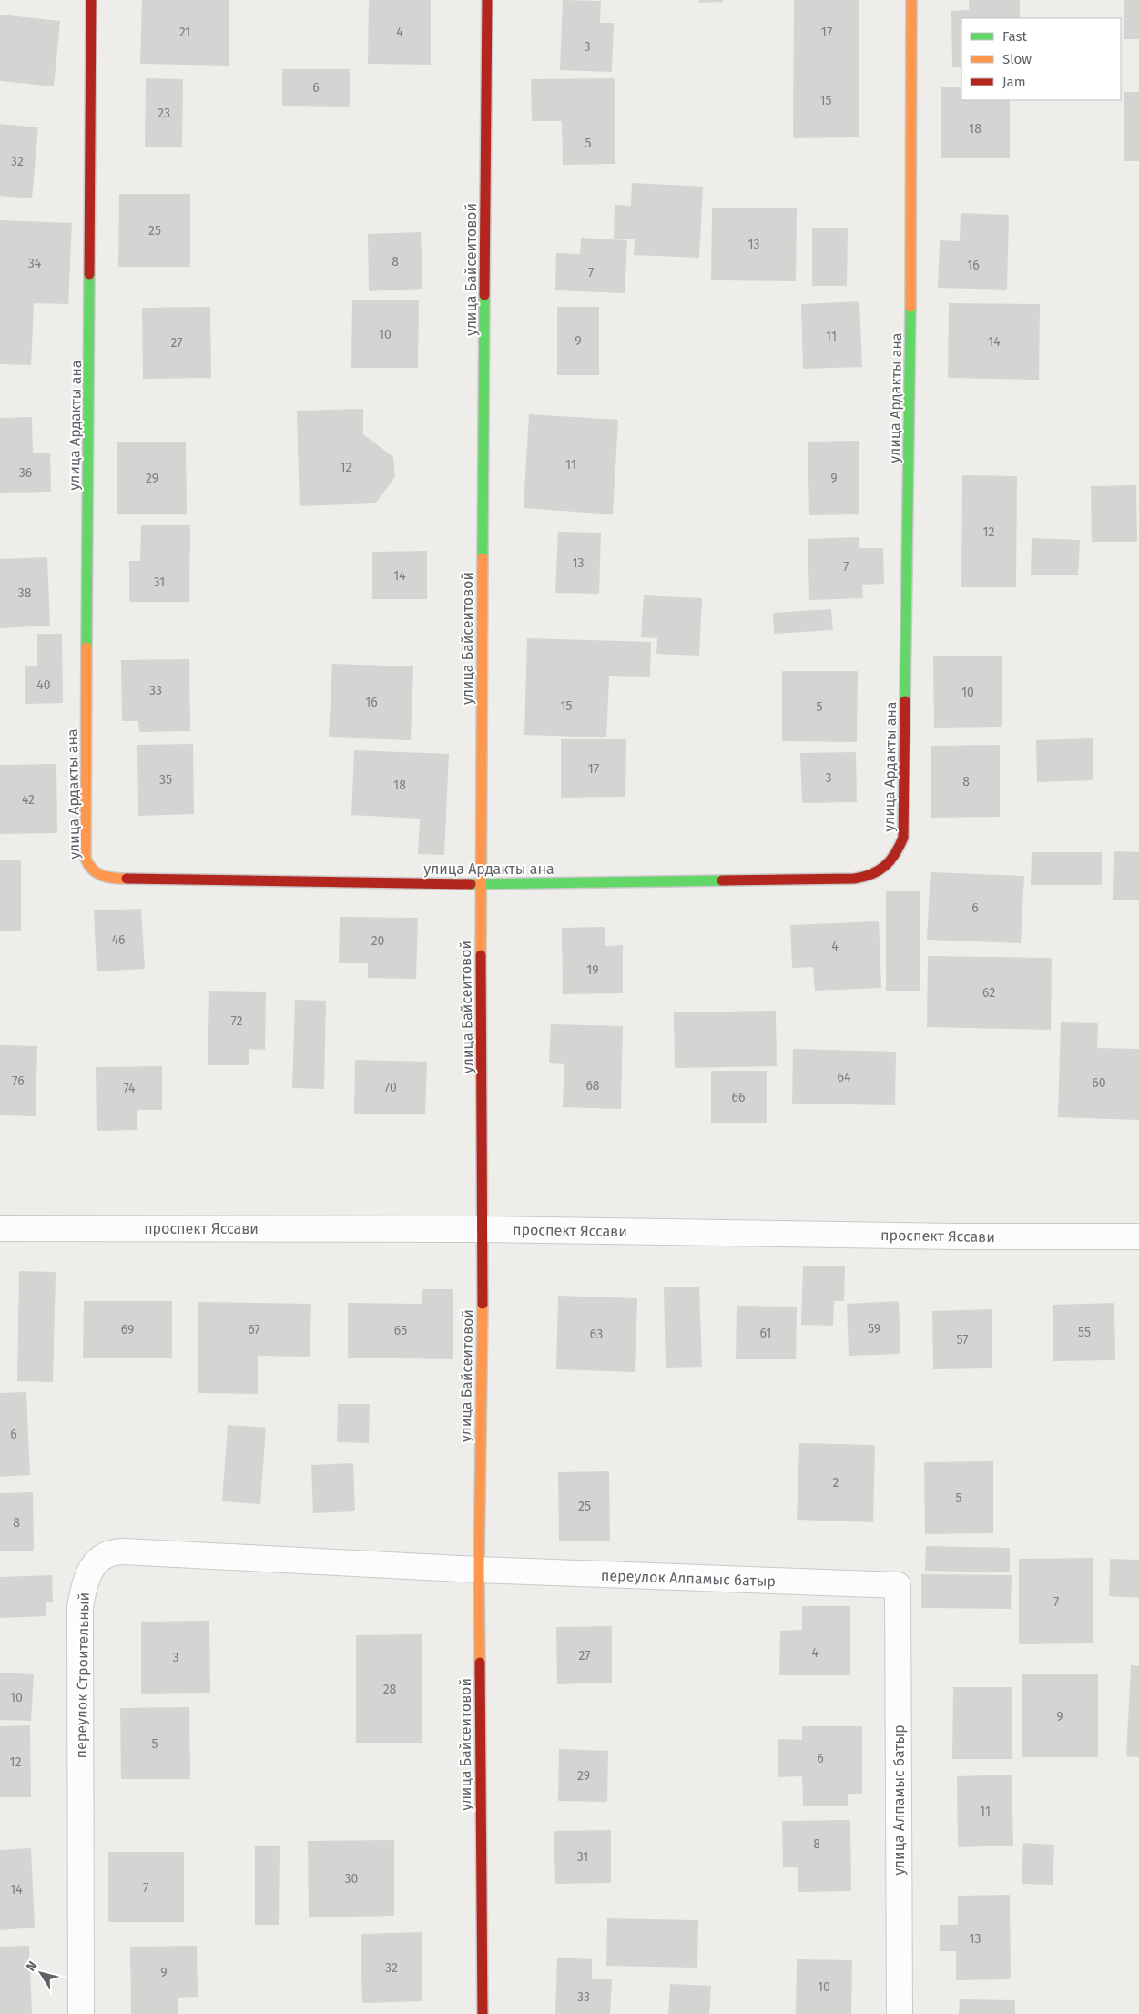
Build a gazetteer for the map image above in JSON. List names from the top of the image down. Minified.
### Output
{"streets":{"street":["улица Байсеитовой","улица Ардакты ана","проспект Яссави","переулок Алпамыс батыр","переулок Строительный","улица Алпамыс батыр"]},"crossings":[["улица Байсеитовой","улица Ардакты ана"],["улица Байсеитовой","проспект Яссави"],["улица Байсеитовой","переулок Алпамыс батыр"],["улица Байсеитовой","переулок Строительный"],["переулок Алпамыс батыр","переулок Строительный"],["переулок Алпамыс батыр","улица Алпамыс батыр"]],"house_numbers":["21","4","17","3","6","15","23","18","5","32","25","13","8","34","16","7","10","11","9","14","27","11","12","36","29","9","12","13","7","14","31","38","40","33","10","16","15","5","17","3","35","8","18","42","6","46","20","4","19","62","72","64","76","60","68","70","74","66","59","69","67","65","55","61","63","57","6","2","5","25","8","7","4","27","3","28","10","9","5","6","12","29","11","8","31","30","7","14","13","32","9","10","33"],"legend":["Fast","Slow","Jam"],"north":"top left"}
